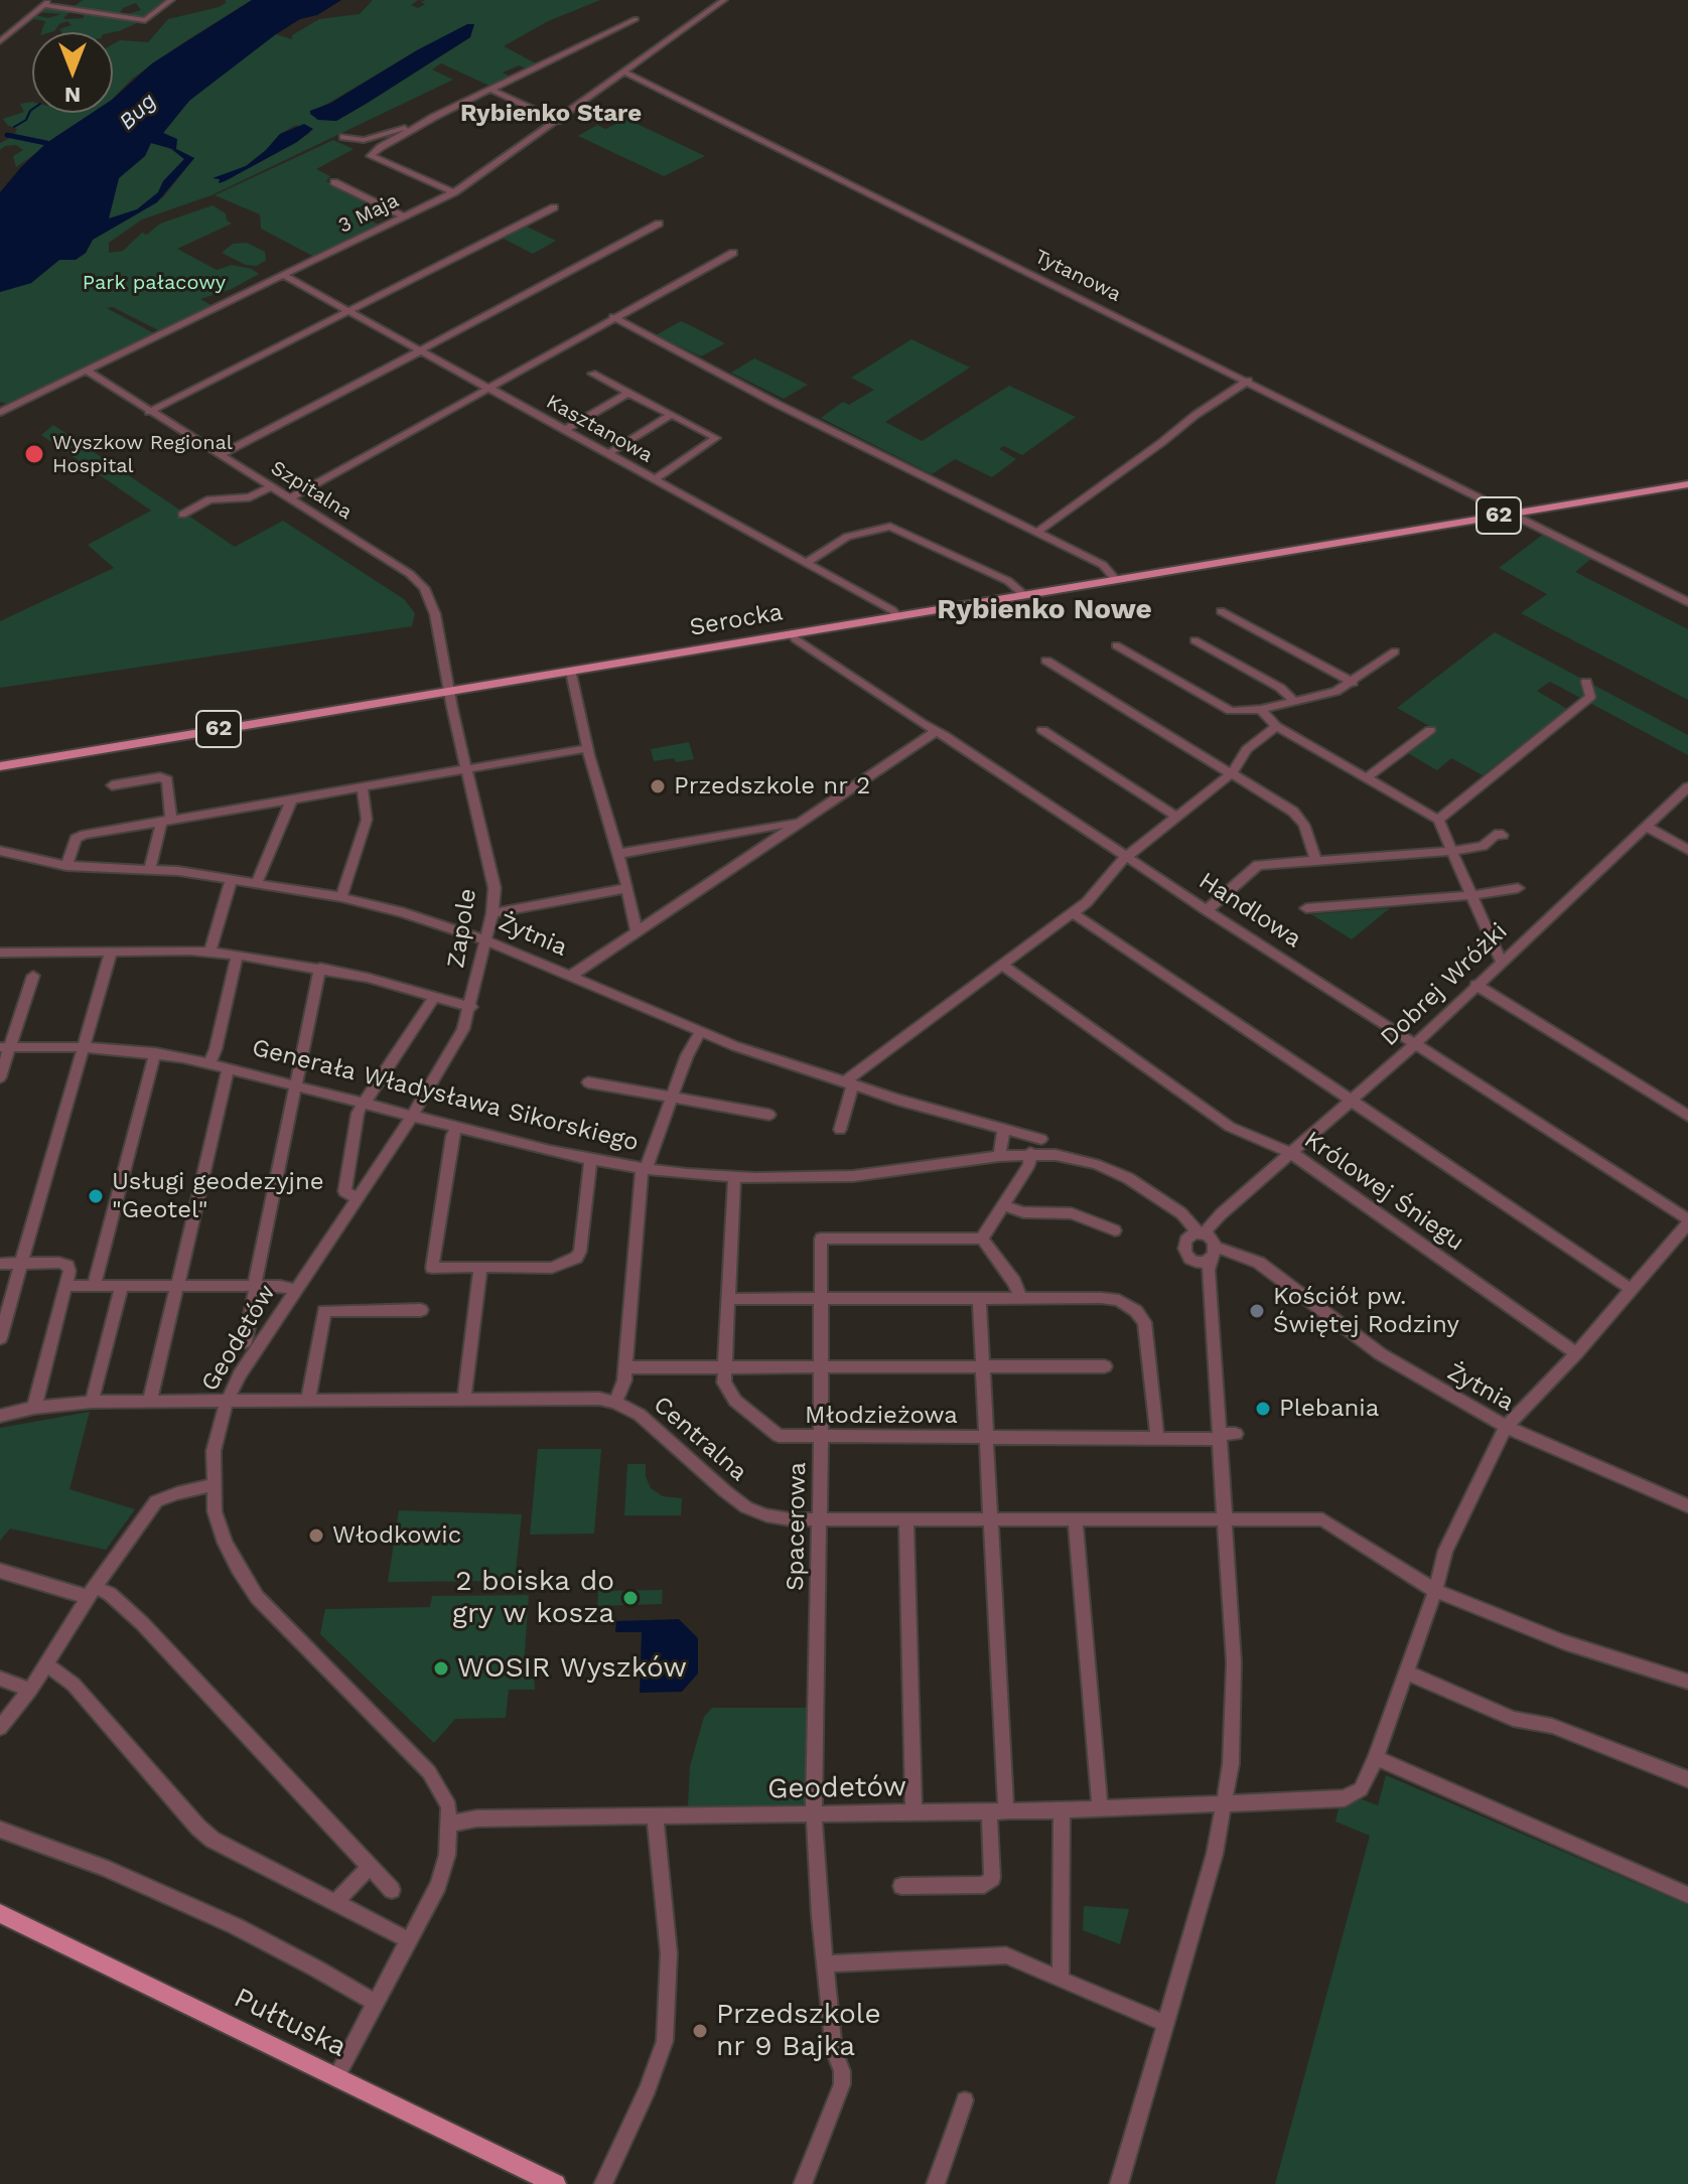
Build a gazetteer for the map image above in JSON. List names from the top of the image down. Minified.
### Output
{"streets":{"main road":["62","Serocka","Pułtuska"],"street":["3 Maja","Tytanowa","Kasztanowa","Szpitalna","Handlowa","Zapole","Żytnia","Dobrej Wróżki","Generała Władysława Sikorskiego","Królowej Śniegu","Geodetów","Młodzieżowa","Centralna","Spacerowa"]},"crossings":[["3 Maja","Tytanowa"],["3 Maja","Kasztanowa"],["3 Maja","Szpitalna"],["Tytanowa","62"],["Tytanowa","Serocka"],["Kasztanowa","Serocka"],["Szpitalna","Serocka"],["Szpitalna","Zapole"],["62","Serocka"],["Serocka","Handlowa"],["Serocka","Zapole"],["Handlowa","Dobrej Wróżki"],["Handlowa","Geodetów"],["Zapole","Żytnia"],["Zapole","Generała Władysława Sikorskiego"],["Zapole","Geodetów"],["Żytnia","Dobrej Wróżki"],["Żytnia","Generała Władysława Sikorskiego"],["Żytnia","Geodetów"],["Dobrej Wróżki","Generała Władysława Sikorskiego"],["Dobrej Wróżki","Królowej Śniegu"],["Generała Władysława Sikorskiego","Geodetów"],["Generała Władysława Sikorskiego","Młodzieżowa"],["Królowej Śniegu","Geodetów"],["Geodetów","Centralna"],["Geodetów","Spacerowa"],["Geodetów","Pułtuska"],["Młodzieżowa","Spacerowa"],["Centralna","Spacerowa"]],"districts":["Rybienko Stare","Rybienko Nowe"],"water":["Bug"],"parks":["Park pałacowy"],"places":["Wyszkow Regional Hospital","Przedszkole nr 2","Usługi geodezyjne \"Geotel\"","Kościół pw. Świętej Rodziny","Plebania","Włodkowic","2 boiska do gry w kosza","WOSIR Wyszków","Przedszkole nr 9 Bajka"],"north":"bottom"}
